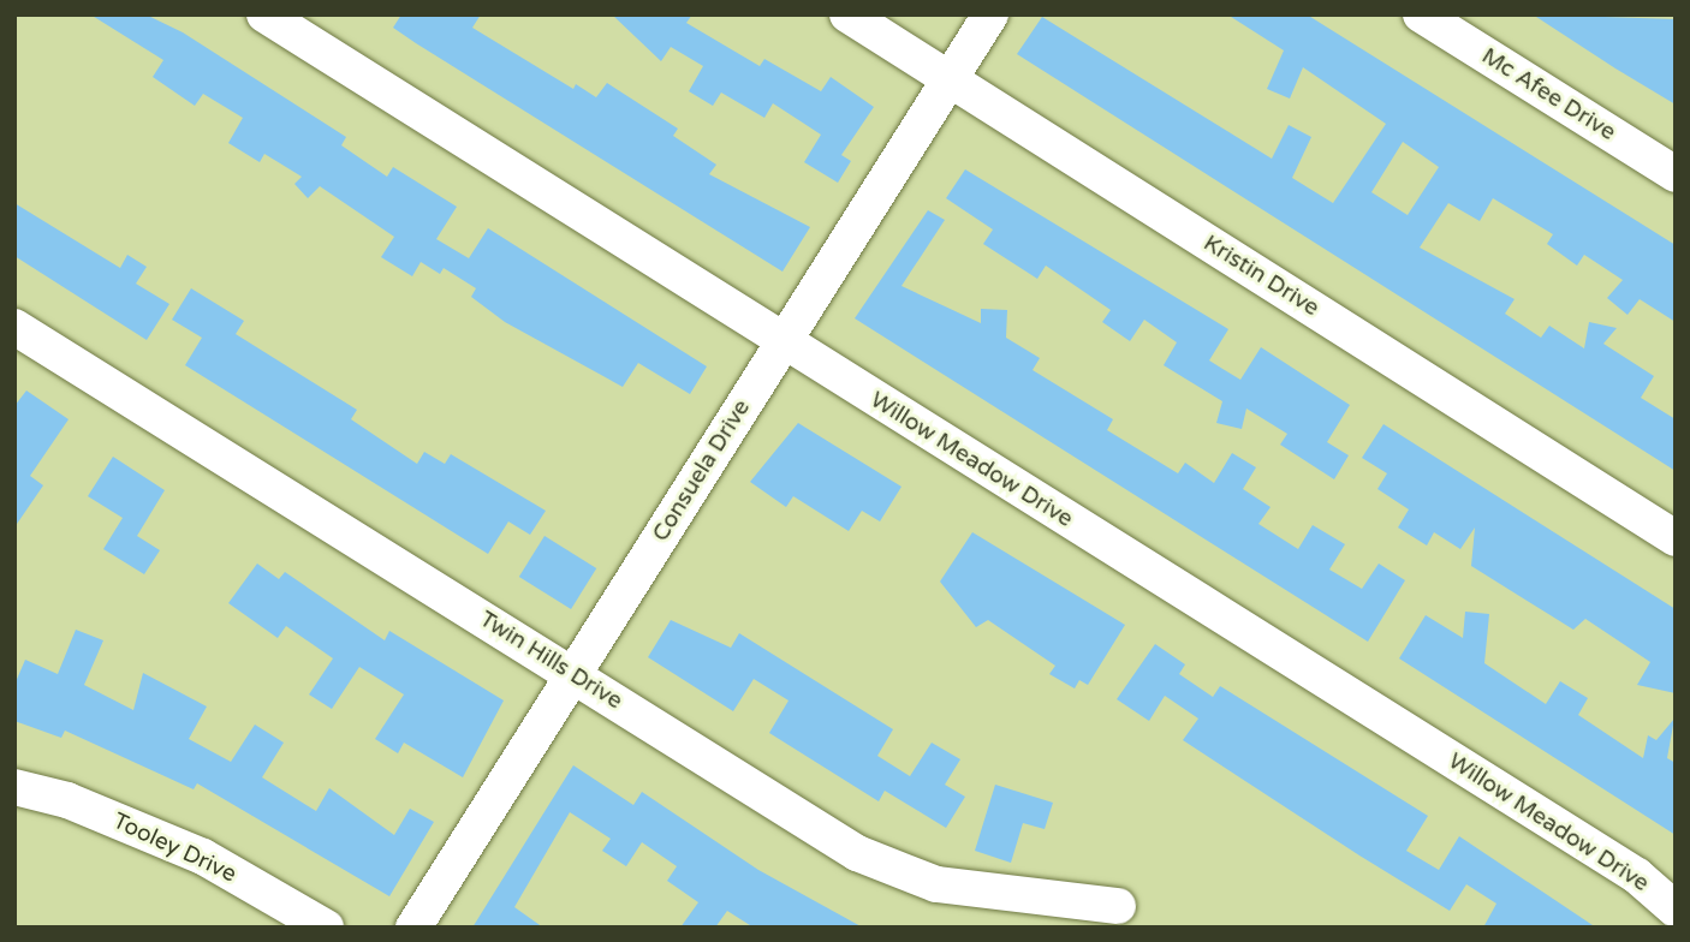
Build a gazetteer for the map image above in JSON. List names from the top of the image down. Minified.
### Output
{"streets":{"street":["Mc Afee Drive","Kristin Drive","Willow Meadow Drive","Consuela Drive","Twin Hills Drive","Tooley Drive"]},"crossings":[["Kristin Drive","Consuela Drive"],["Willow Meadow Drive","Consuela Drive"],["Consuela Drive","Twin Hills Drive"]]}
